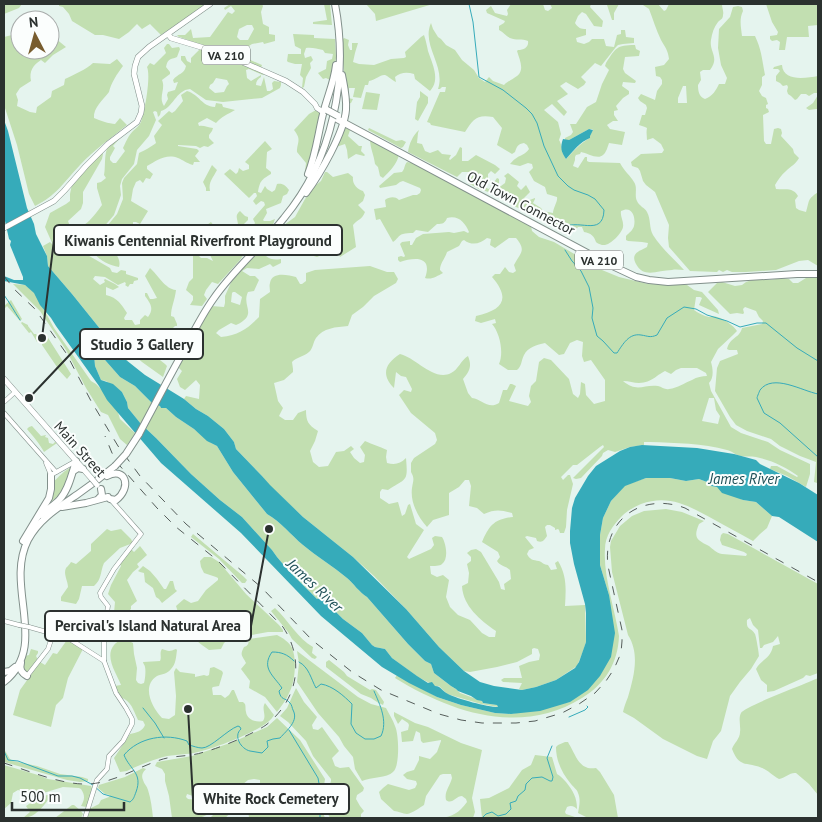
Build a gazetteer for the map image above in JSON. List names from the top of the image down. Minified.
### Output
{"streets":{"highway":["VA 210","Old Town Connector"],"main road":["Main Street"]},"water":["James River"],"places":["Kiwanis Centennial Riverfront Playground","Studio 3 Gallery","Percival's Island Natural Area","White Rock Cemetery"],"scale_bar":"500 m","north":"top"}
